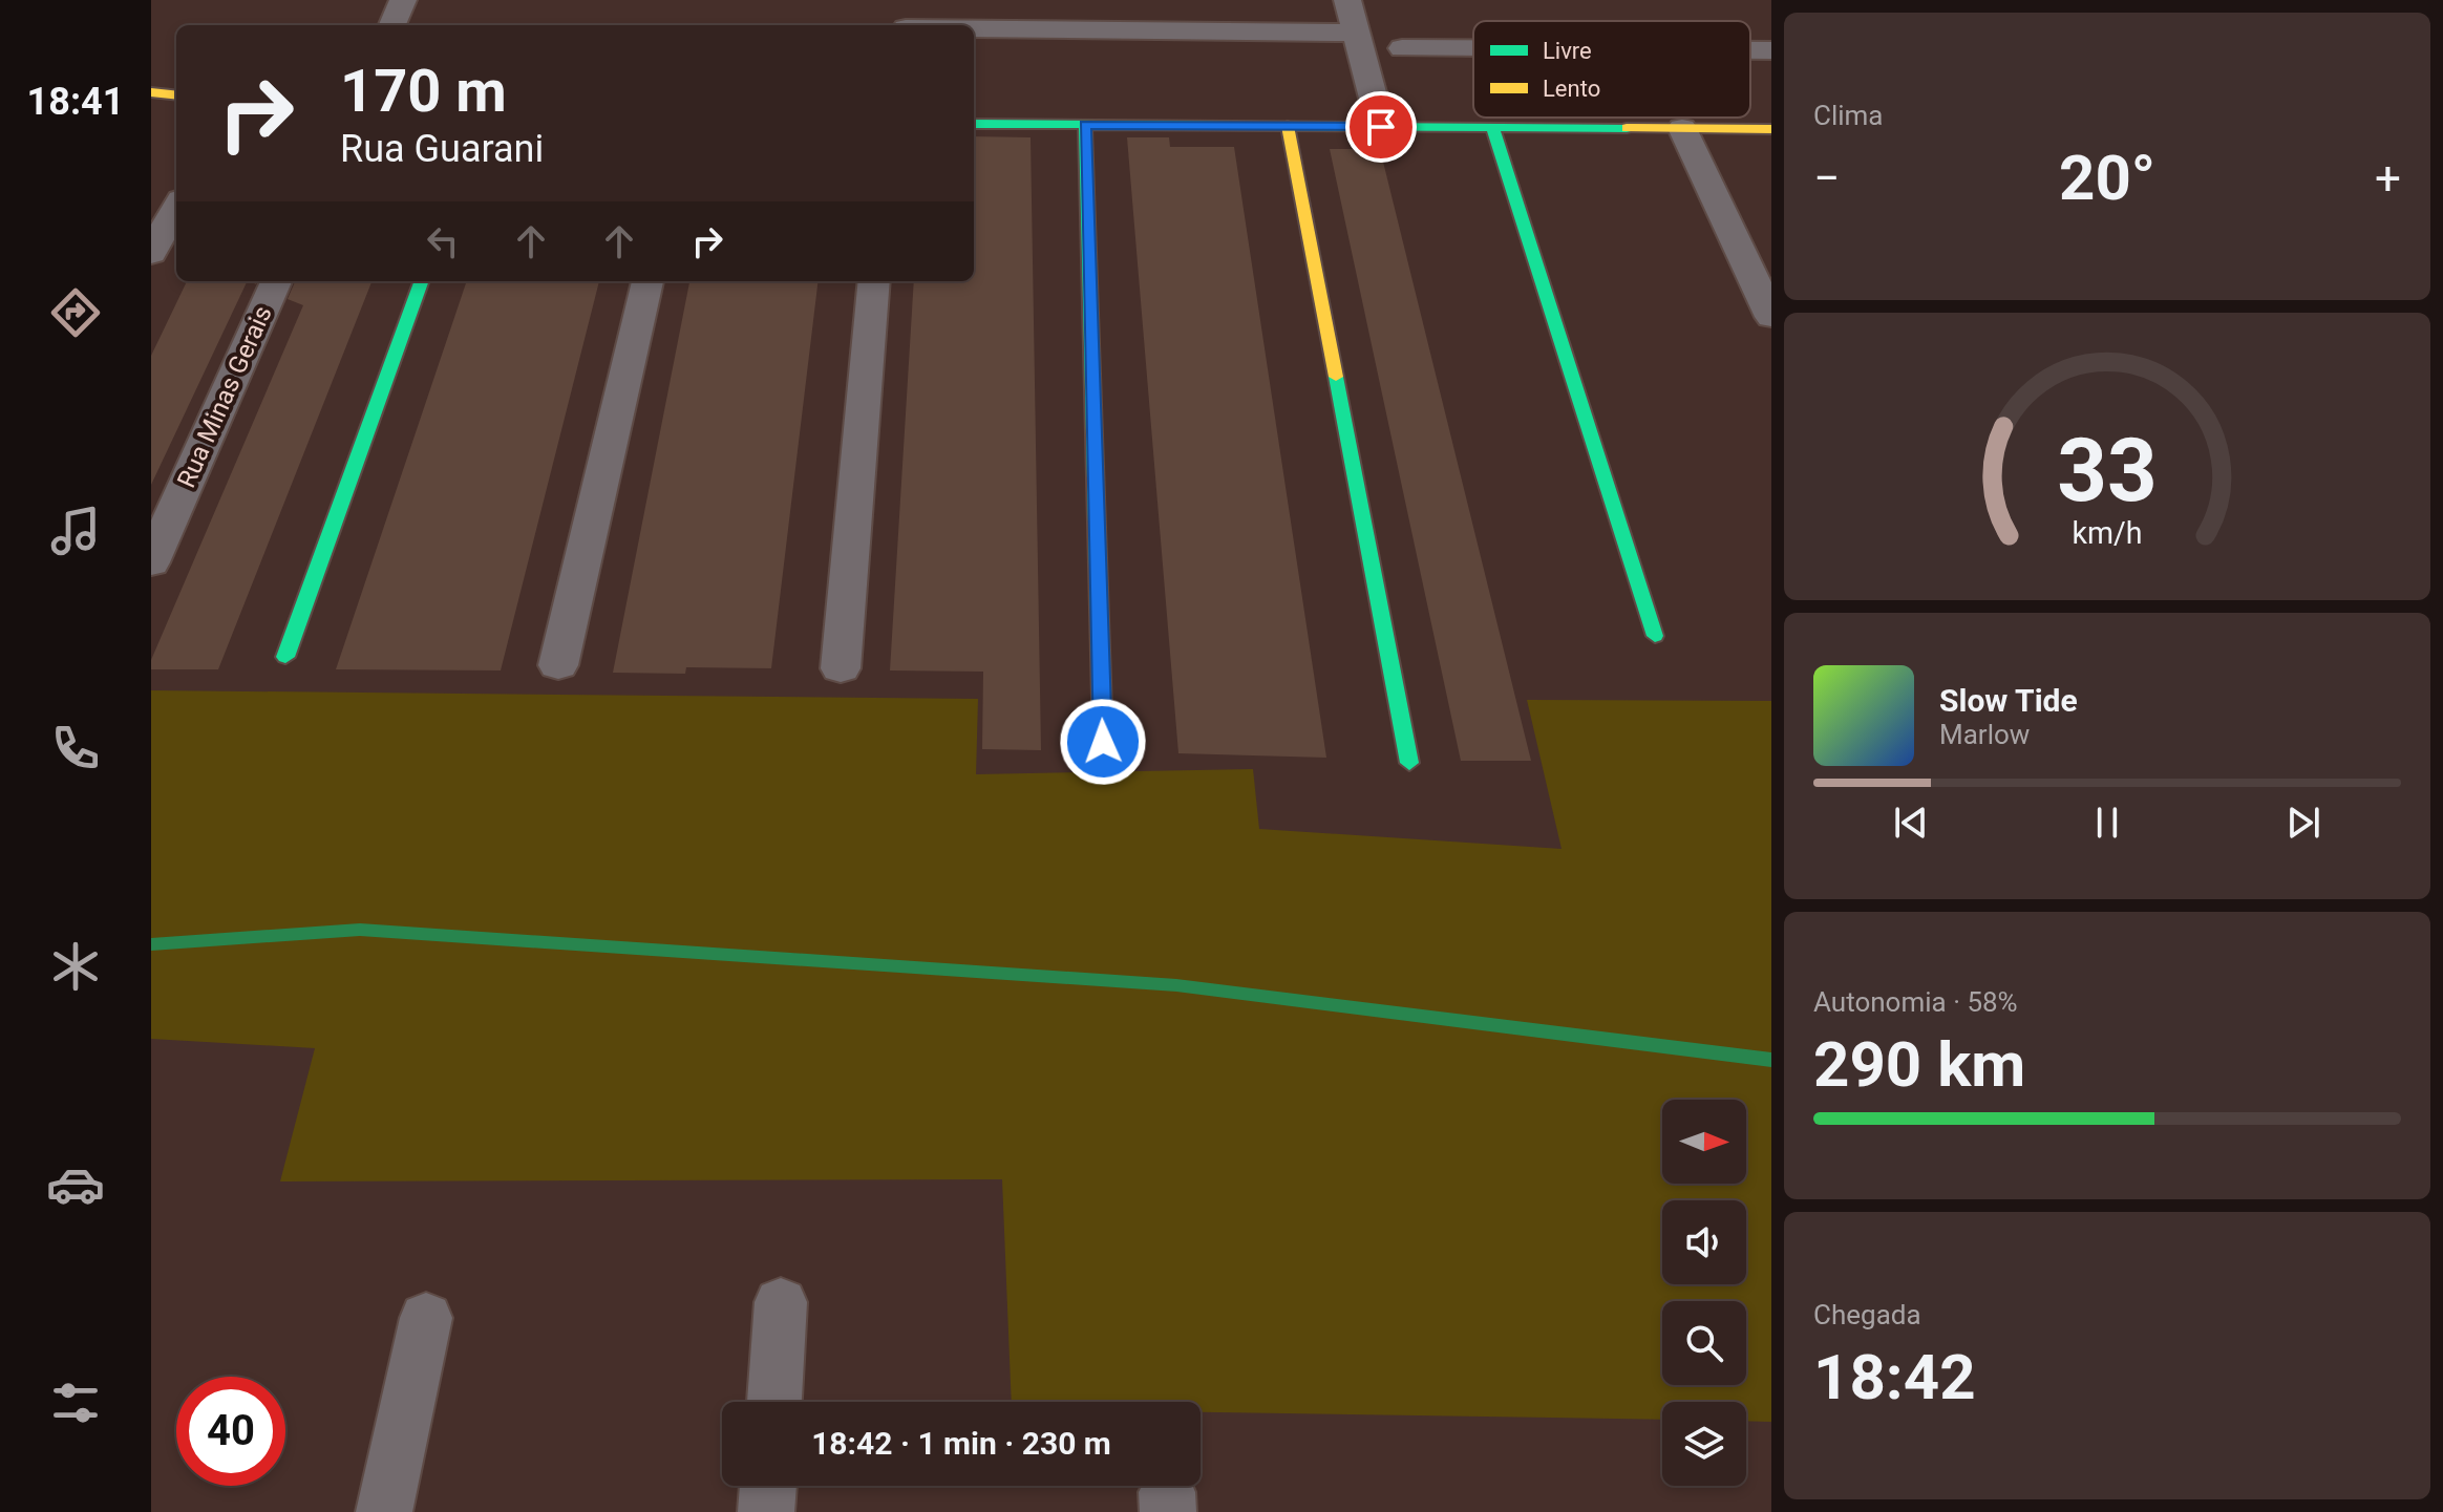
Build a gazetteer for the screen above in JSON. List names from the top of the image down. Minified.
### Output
{"streets":{"street":["Rua Minas Gerais"]},"legend":["Livre","Lento"],"north":"right","page":{"tabs":"18:41","tile":["Clima",["Autonomia · 58%","290 km"],["Chegada","18:42"]],"turn":["170 m","Rua Guarani"],"heat":["−","20°","+"],"song":["Slow Tide","Marlow"],"limit":"40","trip":"18:42 · 1 min · 230 m","gauge":["33","km/h"]}}
